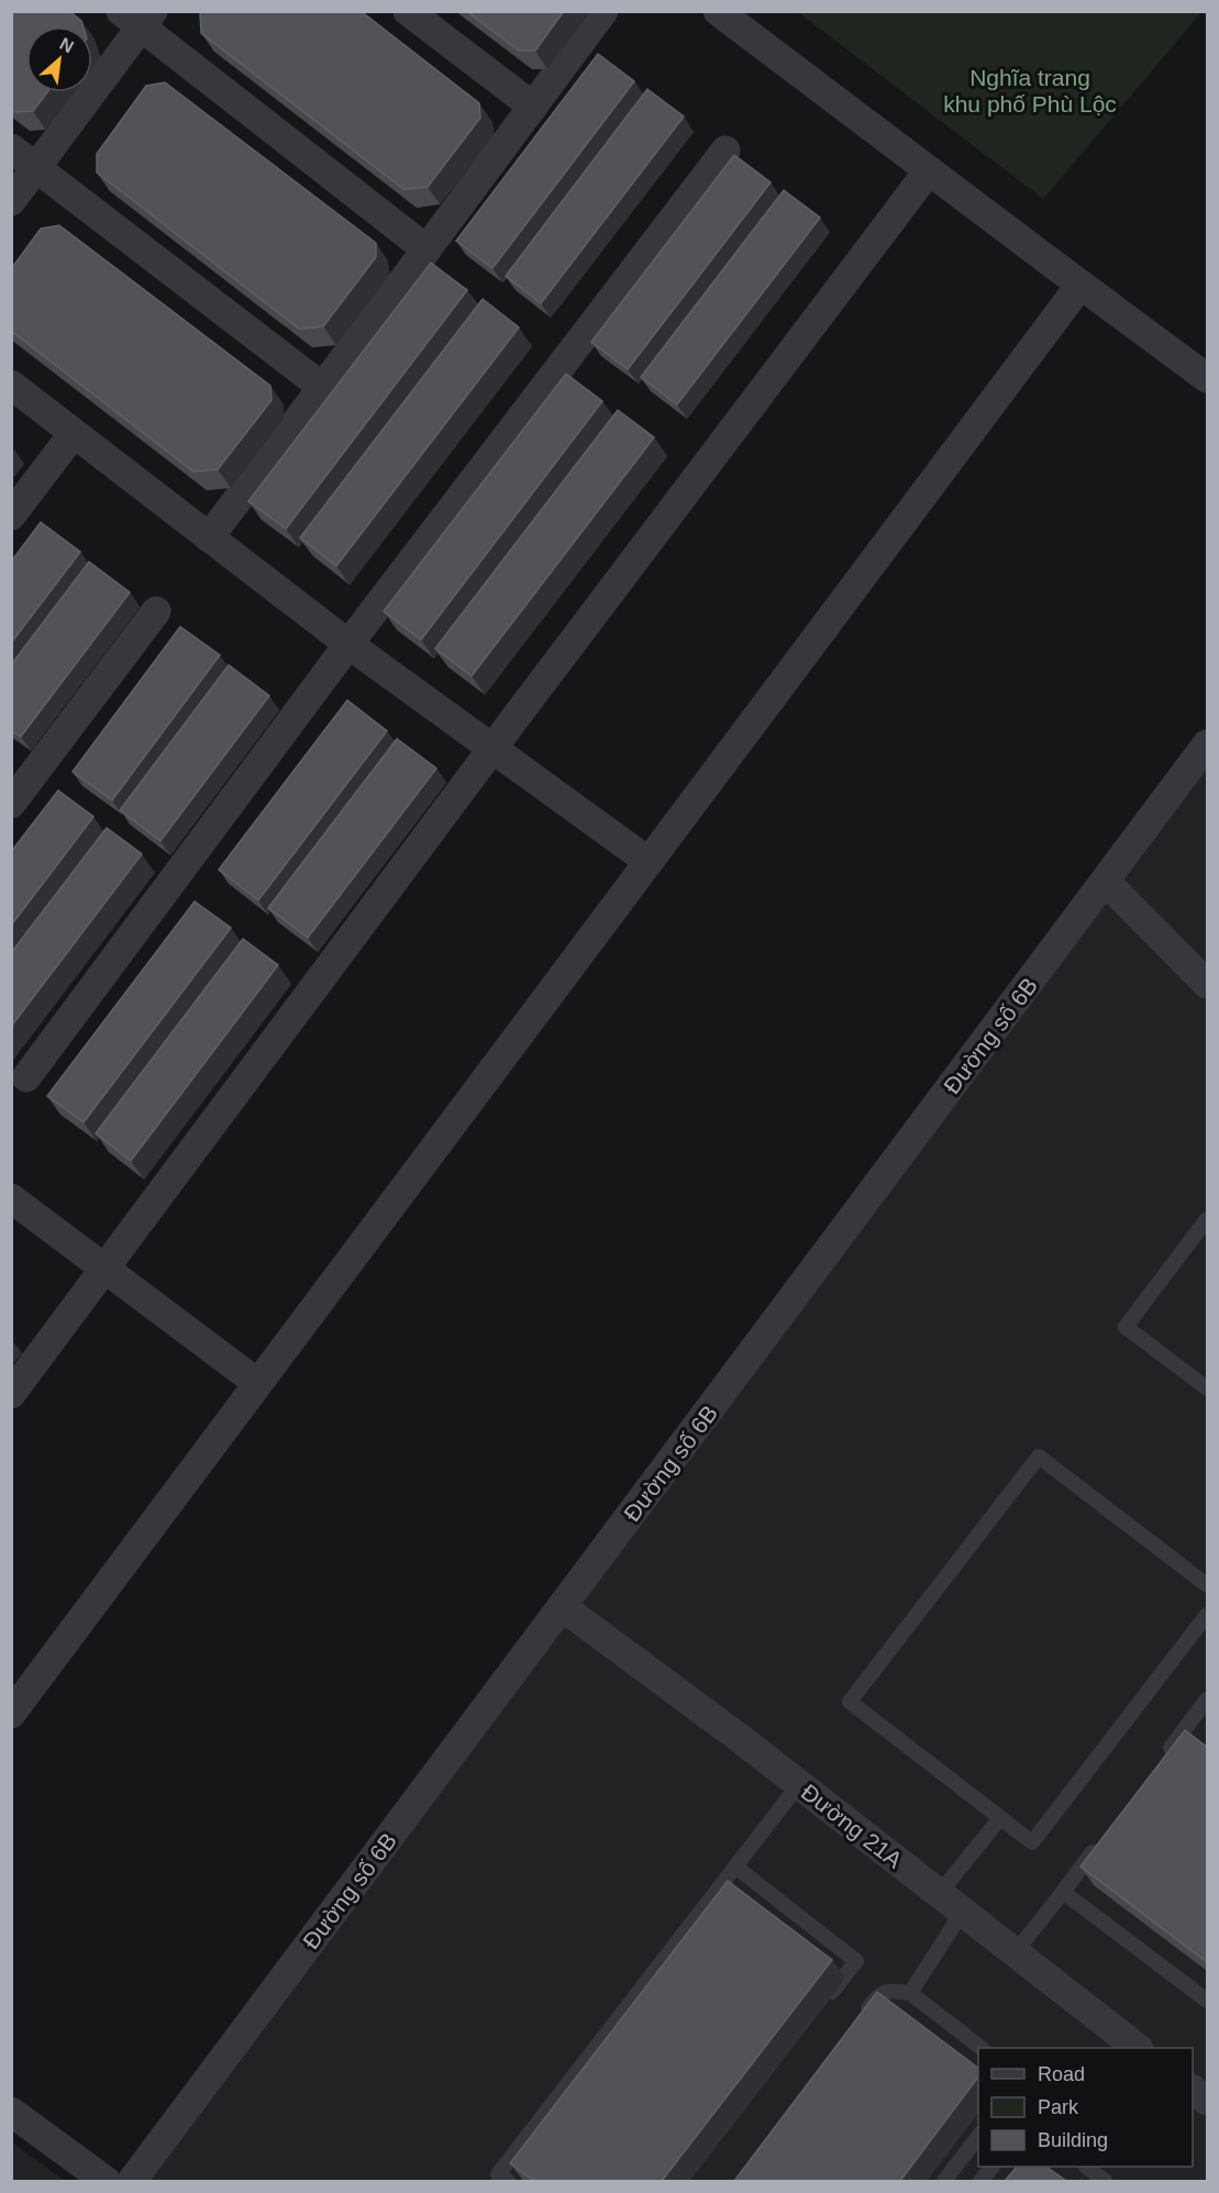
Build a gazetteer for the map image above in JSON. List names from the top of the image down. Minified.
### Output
{"streets":{"street":["Đường số 6B","Đường 21A"]},"crossings":[["Đường số 6B","Đường 21A"]],"parks":["Nghĩa trang khu phố Phù Lộc"],"legend":["Road","Park","Building"],"north":"top right"}
